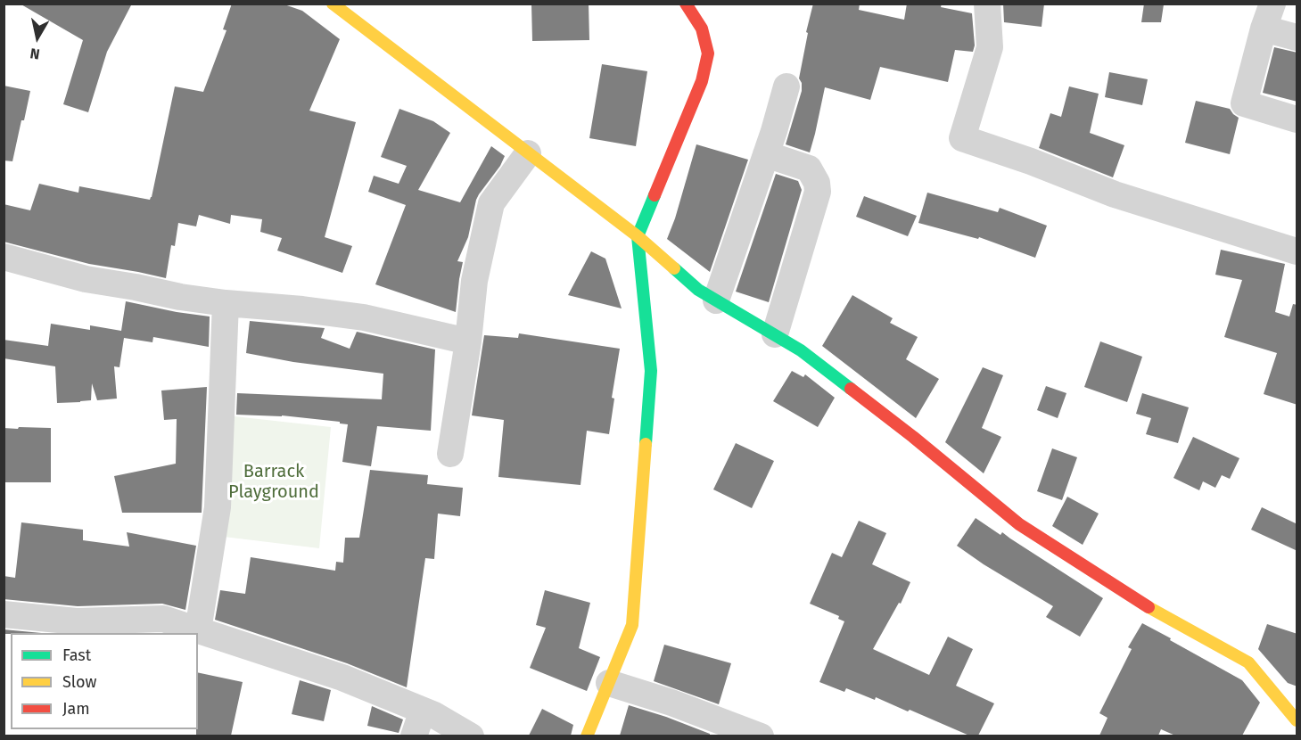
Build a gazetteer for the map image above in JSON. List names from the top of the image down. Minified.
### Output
{"parks":["Barrack Playground"],"legend":["Fast","Slow","Jam"],"north":"bottom"}
